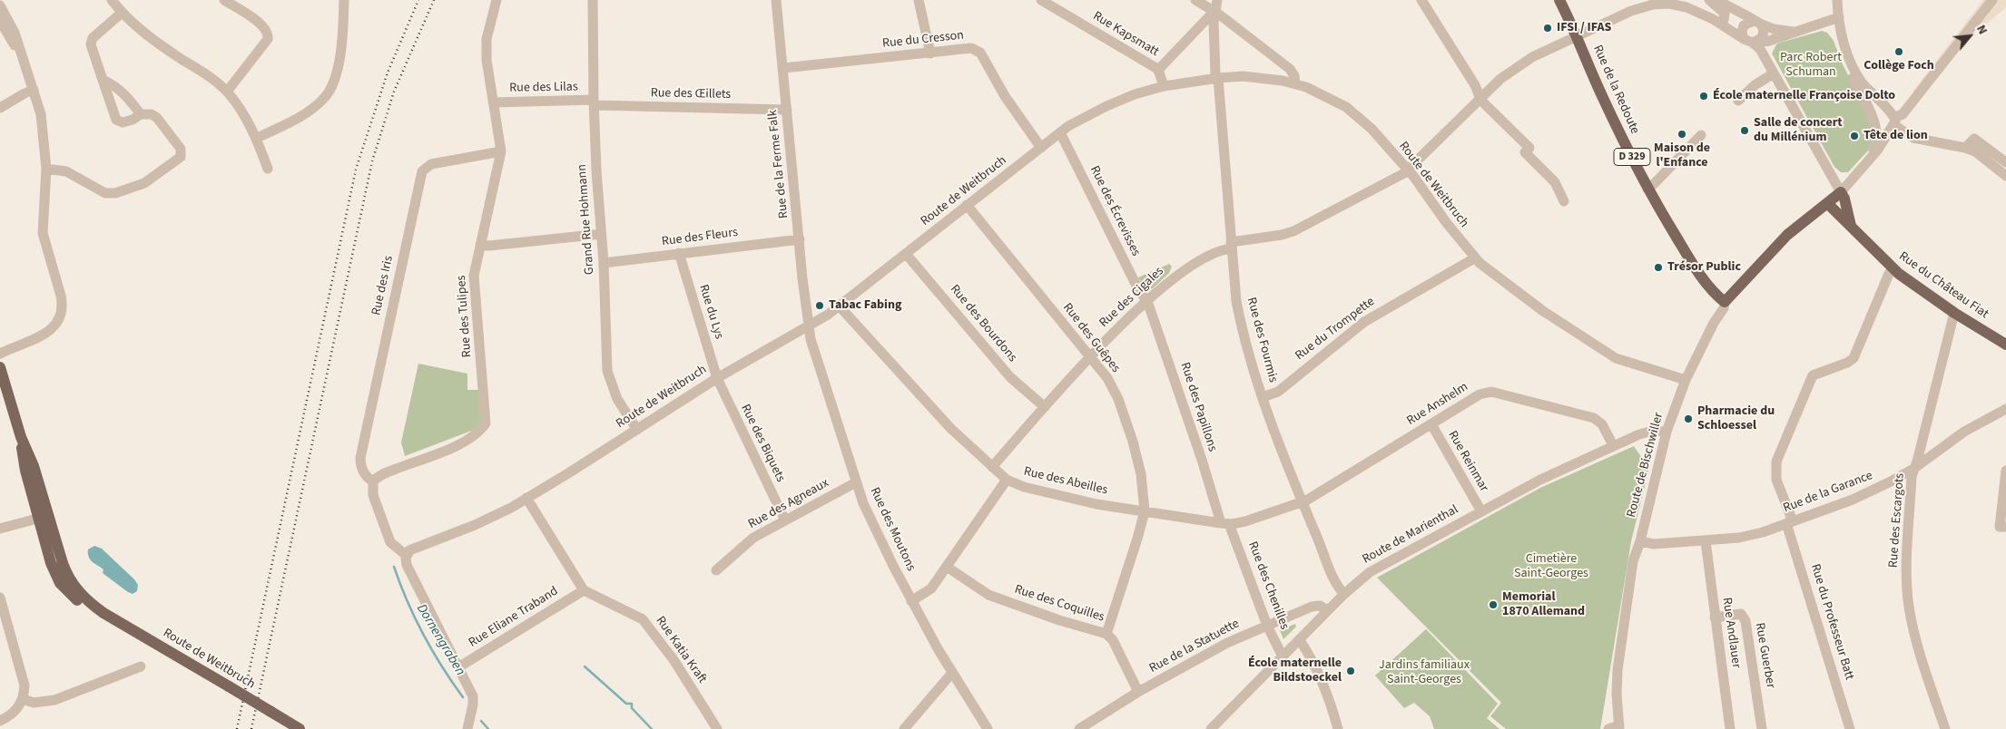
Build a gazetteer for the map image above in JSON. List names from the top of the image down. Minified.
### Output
{"streets":{"main road":["Rue de la Redoute","D 329","Route de Weitbruch","Rue du Château Fiat","Route de Bischwiller"],"street":["Rue Kapsmatt","Rue du Cresson","Rue des Lilas","Rue des Œillets","Rue de la Ferme Falk","Rue des Écrevisses","Grand Rue Hohmann","Rue des Fleurs","Rue des Iris","Rue des Cigales","Rue du Lys","Rue des Tulipes","Rue des Bourdons","Rue du Trompette","Rue des Guêpes","Rue des Fourmis","Rue Anshelm","Rue des Papillons","Rue des Biquets","Rue Reinmar","Rue des Abeilles","Rue de la Garance","Rue des Agneaux","Rue des Escargots","Rue des Moutons","Route de Marienthal","Rue des Chenilles","Rue des Coquilles","Rue Eliane Traband","Rue du Professeur Batt","Rue Andlauer","Rue de la Statuette","Rue Katia Kraft","Rue Guerber"]},"crossings":[["Rue Kapsmatt","Route de Weitbruch"],["Rue du Cresson","Rue de la Ferme Falk"],["Rue du Cresson","Route de Weitbruch"],["Rue des Lilas","Rue des Œillets"],["Rue des Lilas","Grand Rue Hohmann"],["Rue des Lilas","Rue des Tulipes"],["Rue de la Redoute","Rue des Cigales"],["Rue de la Redoute","Route de Bischwiller"],["Rue des Œillets","Rue de la Ferme Falk"],["Rue des Œillets","Grand Rue Hohmann"],["Rue de la Ferme Falk","Route de Weitbruch"],["Rue de la Ferme Falk","Rue des Fleurs"],["Rue de la Ferme Falk","Rue des Moutons"],["Route de Weitbruch","Rue des Écrevisses"],["Route de Weitbruch","Grand Rue Hohmann"],["Route de Weitbruch","Rue des Cigales"],["Route de Weitbruch","Rue du Lys"],["Route de Weitbruch","Rue des Bourdons"],["Route de Weitbruch","Rue du Trompette"],["Route de Weitbruch","Rue des Guêpes"],["Route de Weitbruch","Rue des Fourmis"],["Route de Weitbruch","Rue des Biquets"],["Route de Weitbruch","Route de Bischwiller"],["Route de Weitbruch","Rue des Abeilles"],["Route de Weitbruch","Rue des Moutons"],["Rue des Écrevisses","Rue des Cigales"],["Rue des Écrevisses","Rue des Papillons"],["Grand Rue Hohmann","Rue des Fleurs"],["Rue des Fleurs","Rue du Lys"],["Rue des Iris","Rue des Tulipes"],["Rue du Château Fiat","Route de Bischwiller"],["Rue du Château Fiat","Rue des Escargots"],["Rue du Château Fiat","Rue du Professeur Batt"],["Rue des Cigales","Rue des Bourdons"],["Rue des Cigales","Rue des Guêpes"],["Rue des Cigales","Rue des Fourmis"],["Rue des Cigales","Rue des Papillons"],["Rue des Cigales","Rue des Abeilles"],["Rue du Lys","Rue des Biquets"],["Rue du Trompette","Rue des Fourmis"],["Rue des Guêpes","Rue des Abeilles"],["Rue des Fourmis","Rue Anshelm"],["Rue des Fourmis","Rue des Abeilles"],["Rue des Fourmis","Route de Marienthal"],["Rue Anshelm","Rue Reinmar"],["Rue Anshelm","Rue des Abeilles"],["Rue Anshelm","Route de Marienthal"],["Rue des Papillons","Rue des Abeilles"],["Rue des Biquets","Rue des Agneaux"],["Rue Reinmar","Route de Marienthal"],["Route de Bischwiller","Rue de la Garance"],["Route de Bischwiller","Route de Marienthal"],["Rue des Abeilles","Rue des Chenilles"],["Rue de la Garance","Rue des Escargots"],["Rue de la Garance","Rue du Professeur Batt"],["Rue de la Garance","Rue Andlauer"],["Rue des Agneaux","Rue des Moutons"],["Route de Marienthal","Rue des Chenilles"],["Route de Marienthal","Rue de la Statuette"],["Rue des Chenilles","Rue de la Statuette"],["Rue des Coquilles","Rue de la Statuette"],["Rue Eliane Traband","Rue Katia Kraft"],["Rue Andlauer","Rue Guerber"]],"water":["Dornengraben"],"parks":["Parc Robert Schuman","Cimetière Saint-Georges","Jardins familiaux Saint-Georges"],"places":["IFSI / IFAS","Collège Foch","École maternelle Françoise Dolto","Salle de concert du Millénium","Maison de l'Enfance","Tête de lion","Trésor Public","Tabac Fabing","Pharmacie du Schloessel","Memorial 1870 Allemand","École maternelle Bildstoeckel"],"north":"top right"}
